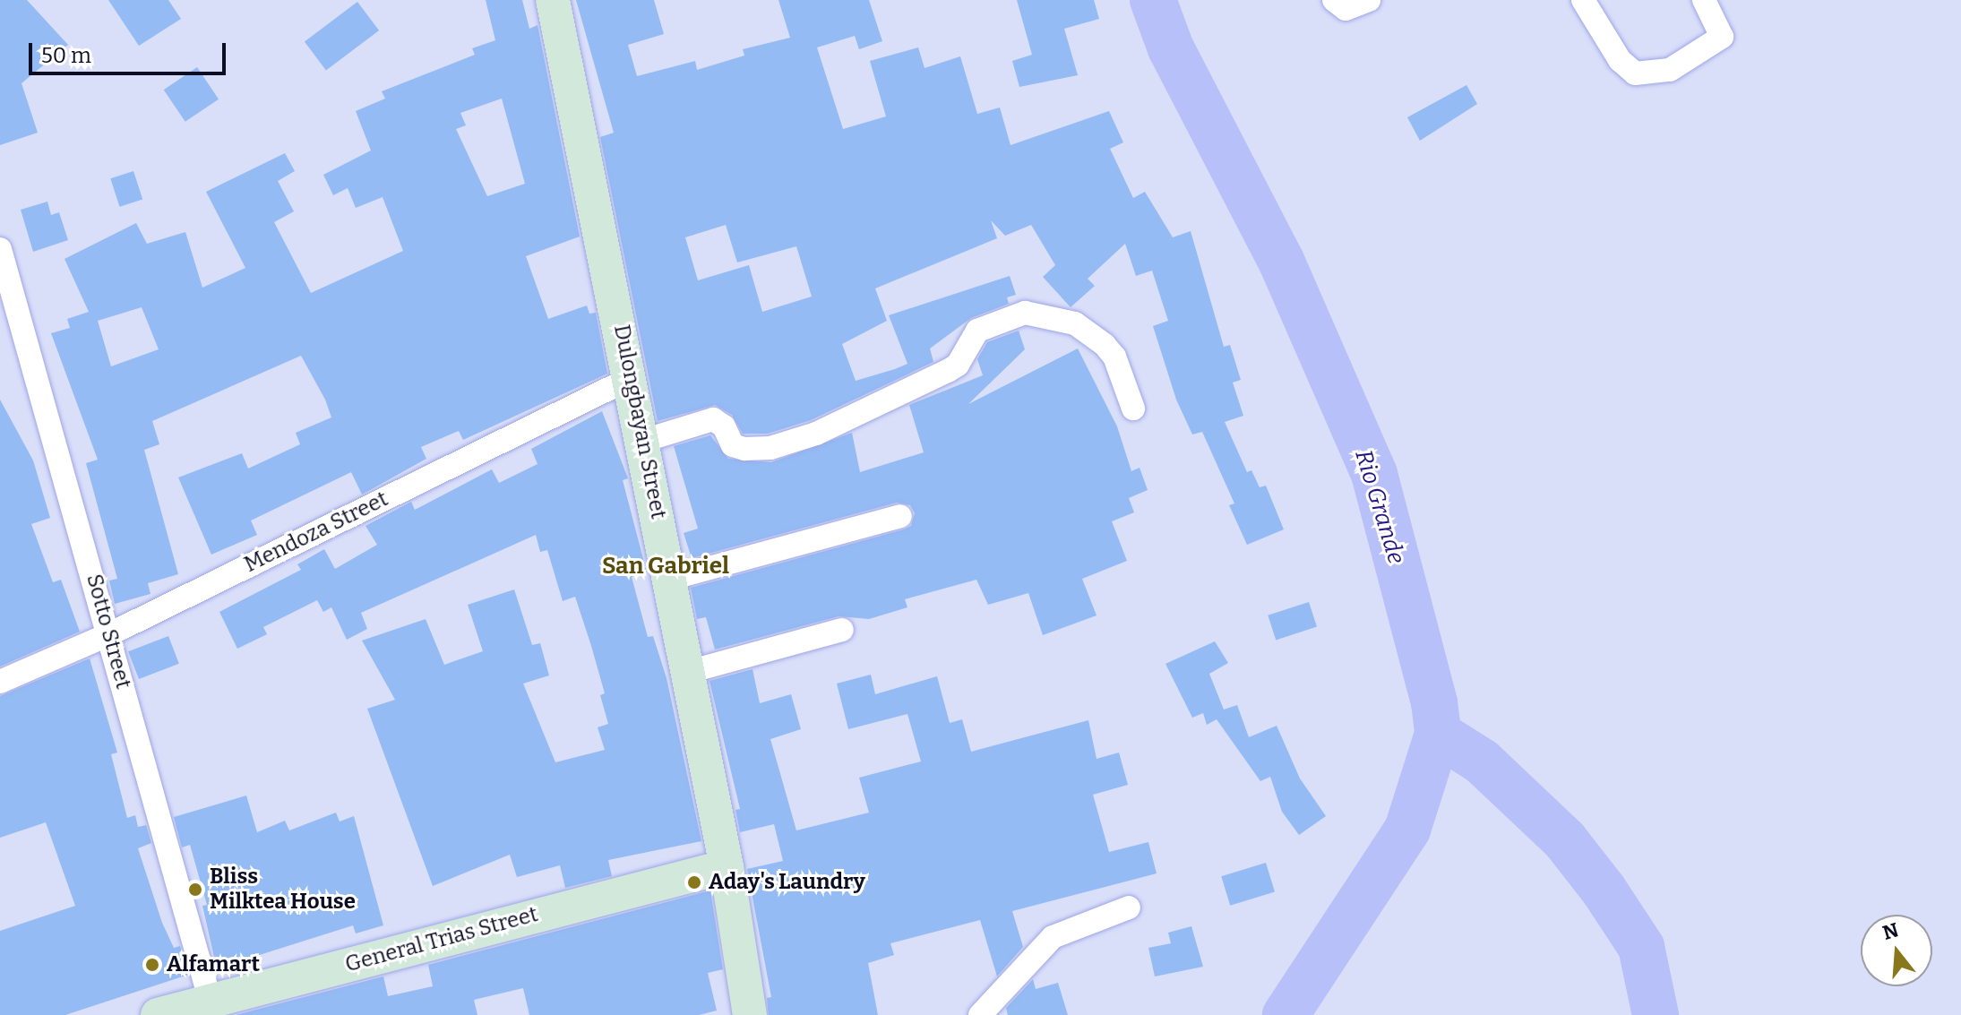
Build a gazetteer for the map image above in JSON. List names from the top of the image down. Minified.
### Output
{"streets":{"street":["Dulongbayan Street","Mendoza Street","Sotto Street","General Trias Street"]},"crossings":[["Dulongbayan Street","Mendoza Street"],["Dulongbayan Street","General Trias Street"],["Mendoza Street","Sotto Street"],["Sotto Street","General Trias Street"]],"districts":["San Gabriel"],"water":["Rio Grande"],"places":["Aday's Laundry","Bliss Milktea House","Alfamart"],"scale_bar":"50 m","north":"top"}
